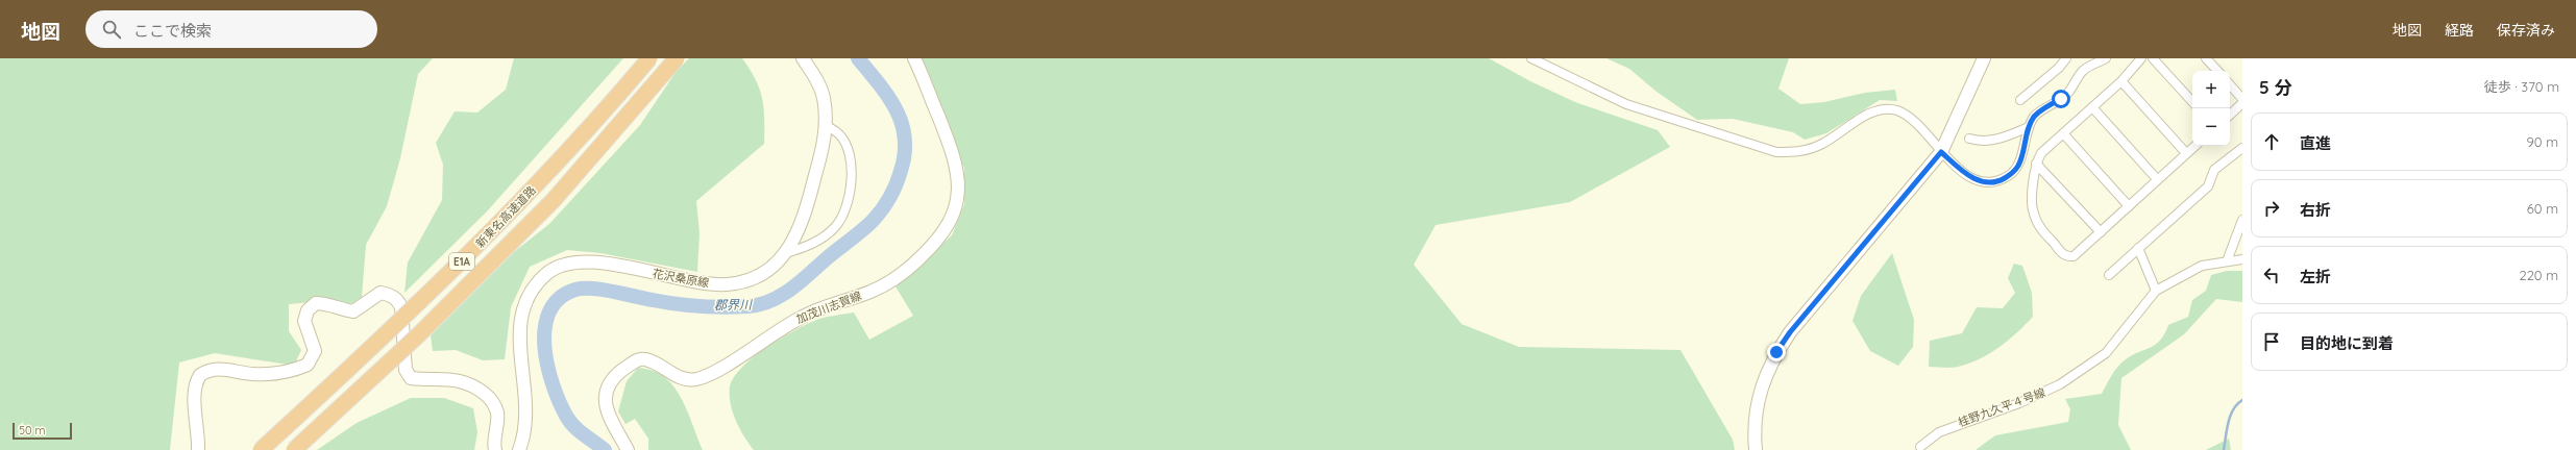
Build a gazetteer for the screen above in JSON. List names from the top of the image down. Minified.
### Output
{"streets":{"highway":["新東名高速道路","E1A"],"main road":["花沢桑原線","加茂川志賀線"],"street":["桂野九久平４号線"]},"water":["郡界川"],"scale_bar":"50 m","page":{"header":"地図","search":"ここで検索","nav":["地図","経路","保存済み"],"heading":["5 分","徒歩 · 370 m"],"map_buttons":["+","−"],"list":[["直進","90 m"],["右折","60 m"],["左折","220 m"],"目的地に到着"],"scale":"50 m"}}
